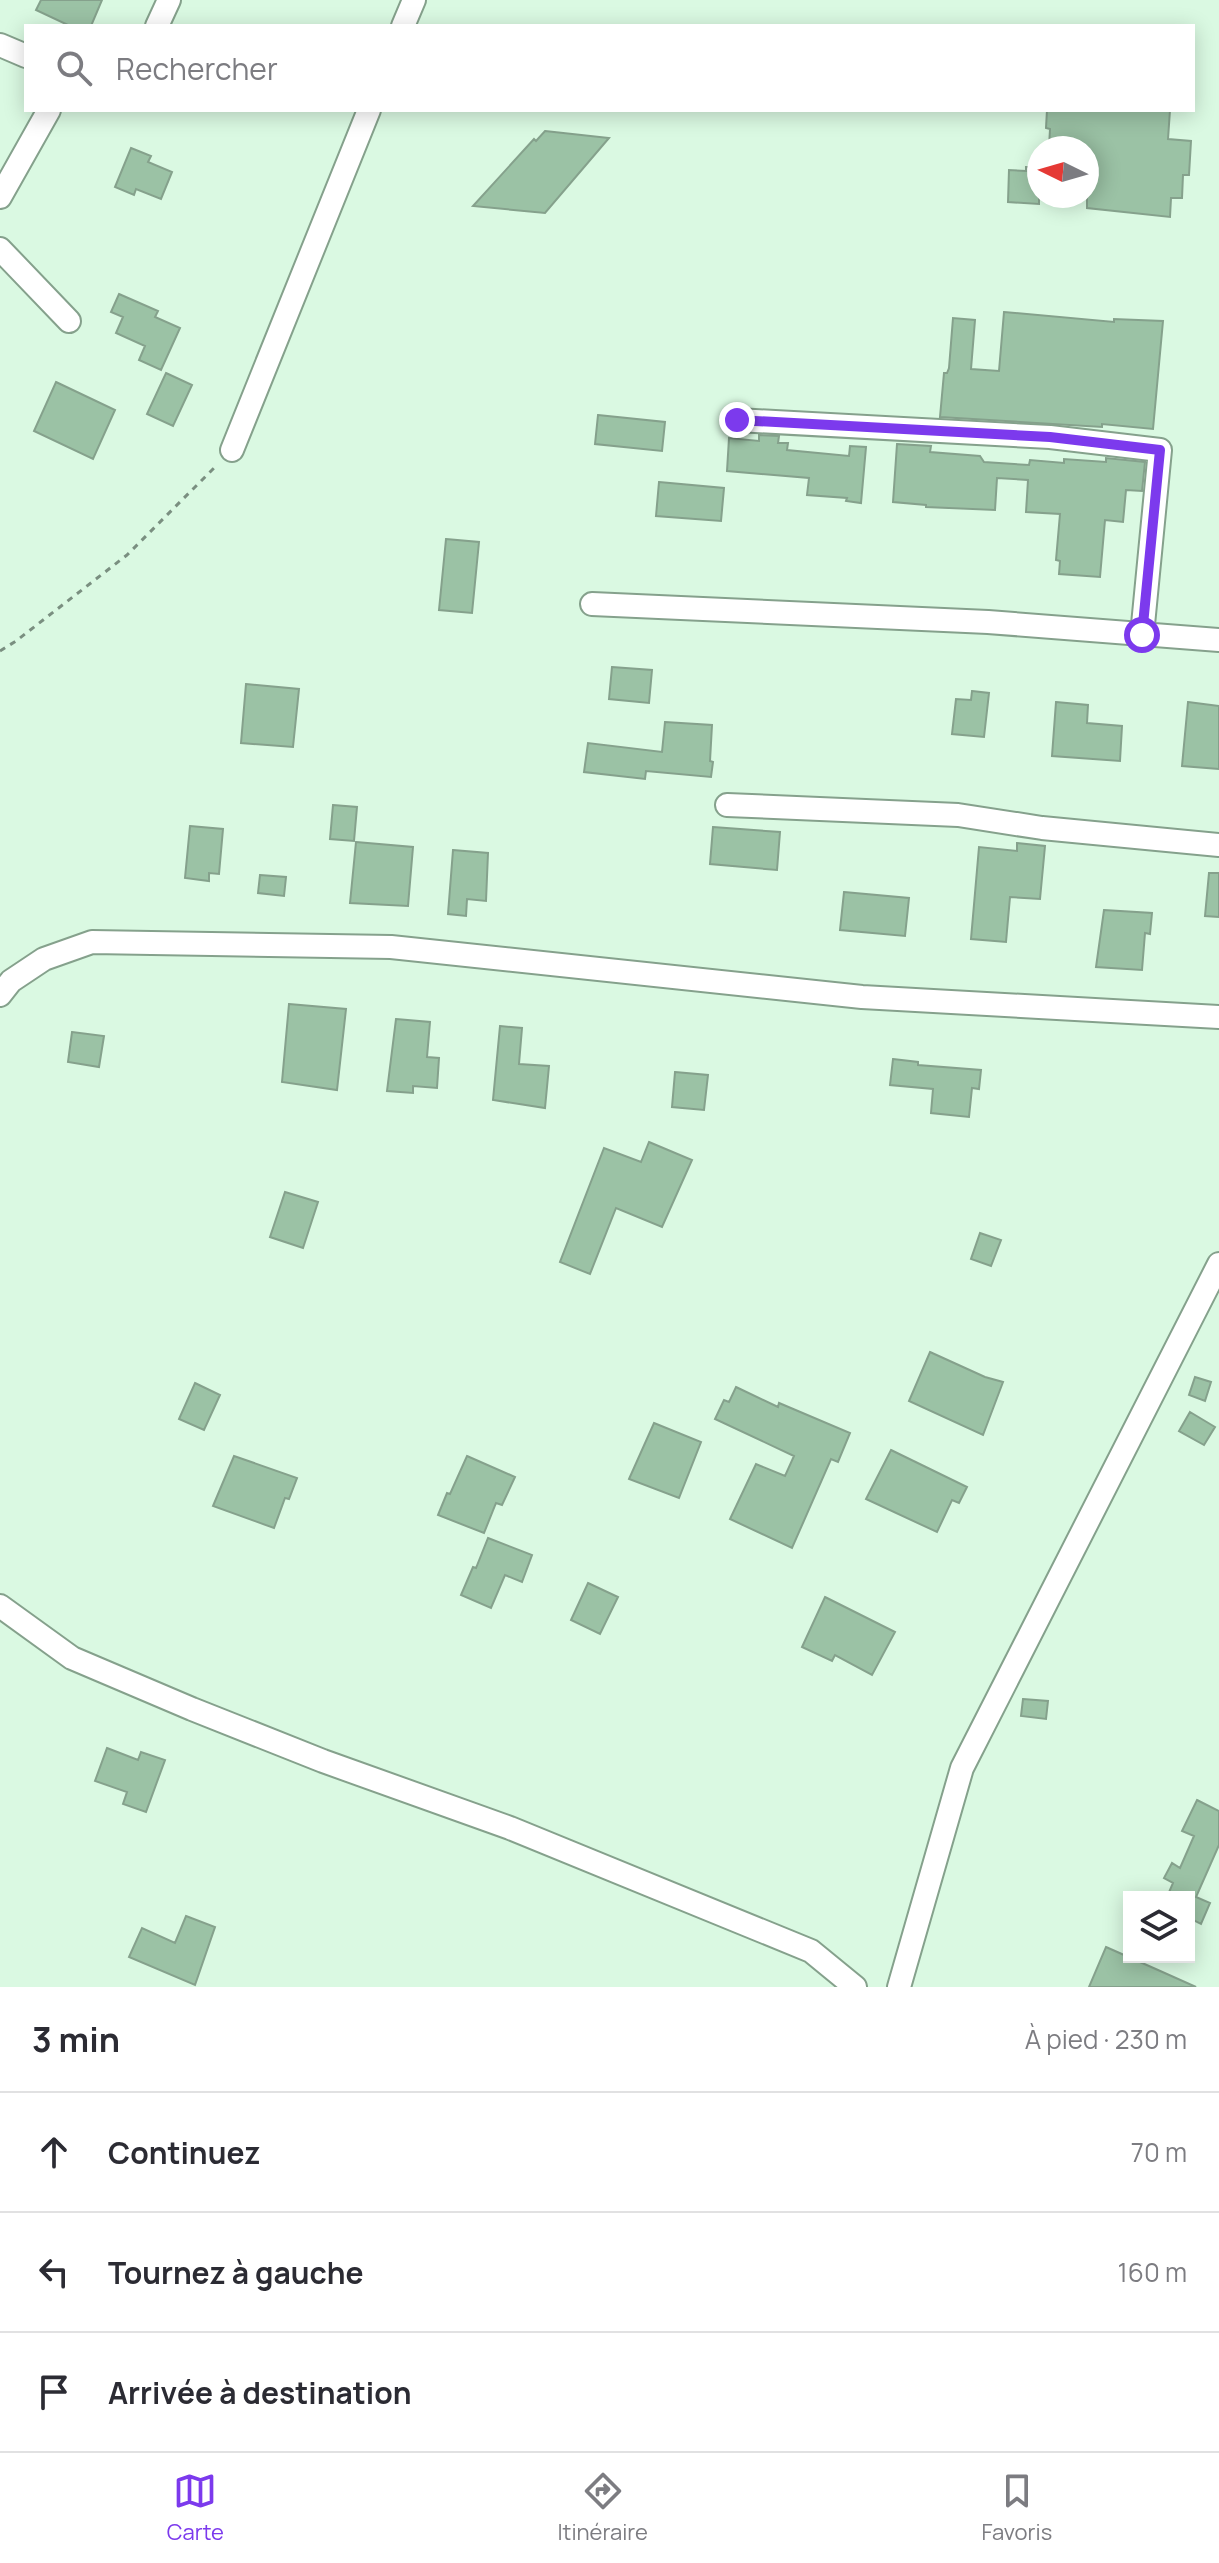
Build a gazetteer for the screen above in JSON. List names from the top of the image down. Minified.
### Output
{"north":"left","page":{"search":"Rechercher","heading":["3 min","À pied · 230 m"],"list":[["Continuez","70 m"],["Tournez à gauche","160 m"],"Arrivée à destination"],"nav":["Carte","Itinéraire","Favoris"]}}
